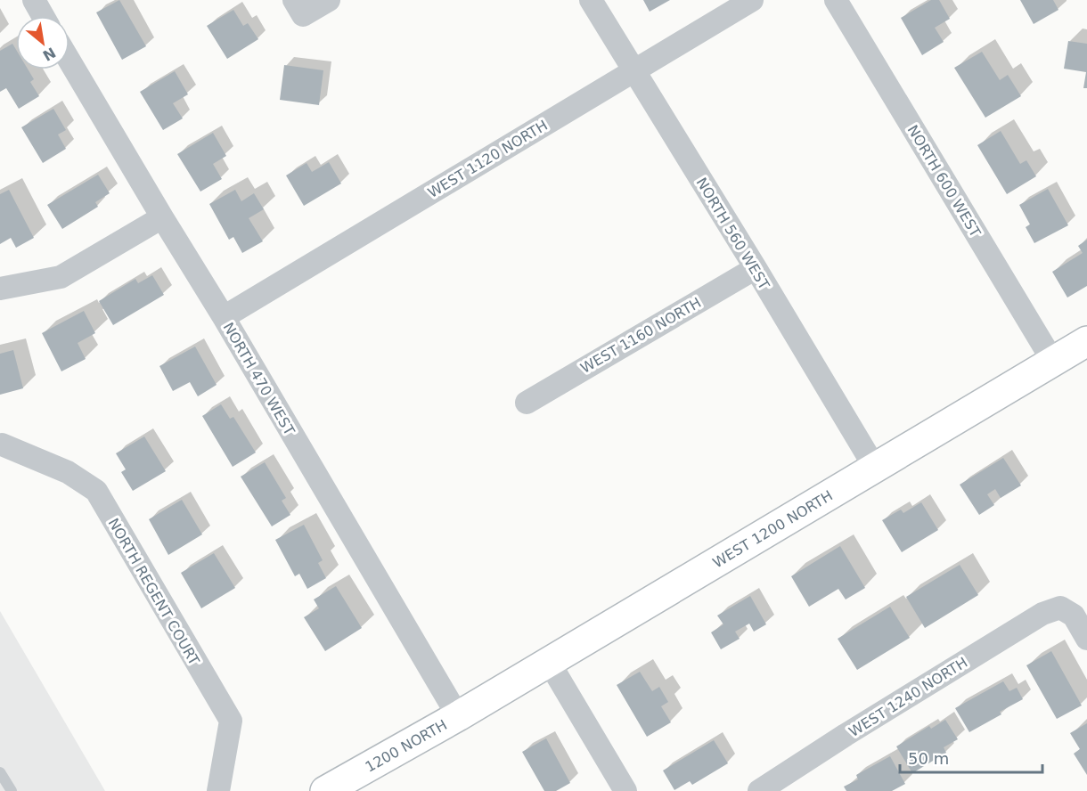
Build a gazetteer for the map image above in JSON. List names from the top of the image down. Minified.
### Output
{"streets":{"street":["WEST 1120 NORTH","NORTH 600 WEST","NORTH 560 WEST","WEST 1160 NORTH","NORTH 470 WEST","WEST 1200 NORTH","NORTH REGENT COURT","WEST 1240 NORTH","1200 NORTH"]},"crossings":[["WEST 1120 NORTH","NORTH 560 WEST"],["WEST 1120 NORTH","NORTH 470 WEST"],["NORTH 600 WEST","WEST 1200 NORTH"],["NORTH 560 WEST","WEST 1160 NORTH"],["NORTH 560 WEST","WEST 1200 NORTH"],["NORTH 470 WEST","WEST 1200 NORTH"],["NORTH 470 WEST","1200 NORTH"],["WEST 1200 NORTH","1200 NORTH"]],"scale_bar":"50 m","north":"bottom right"}
